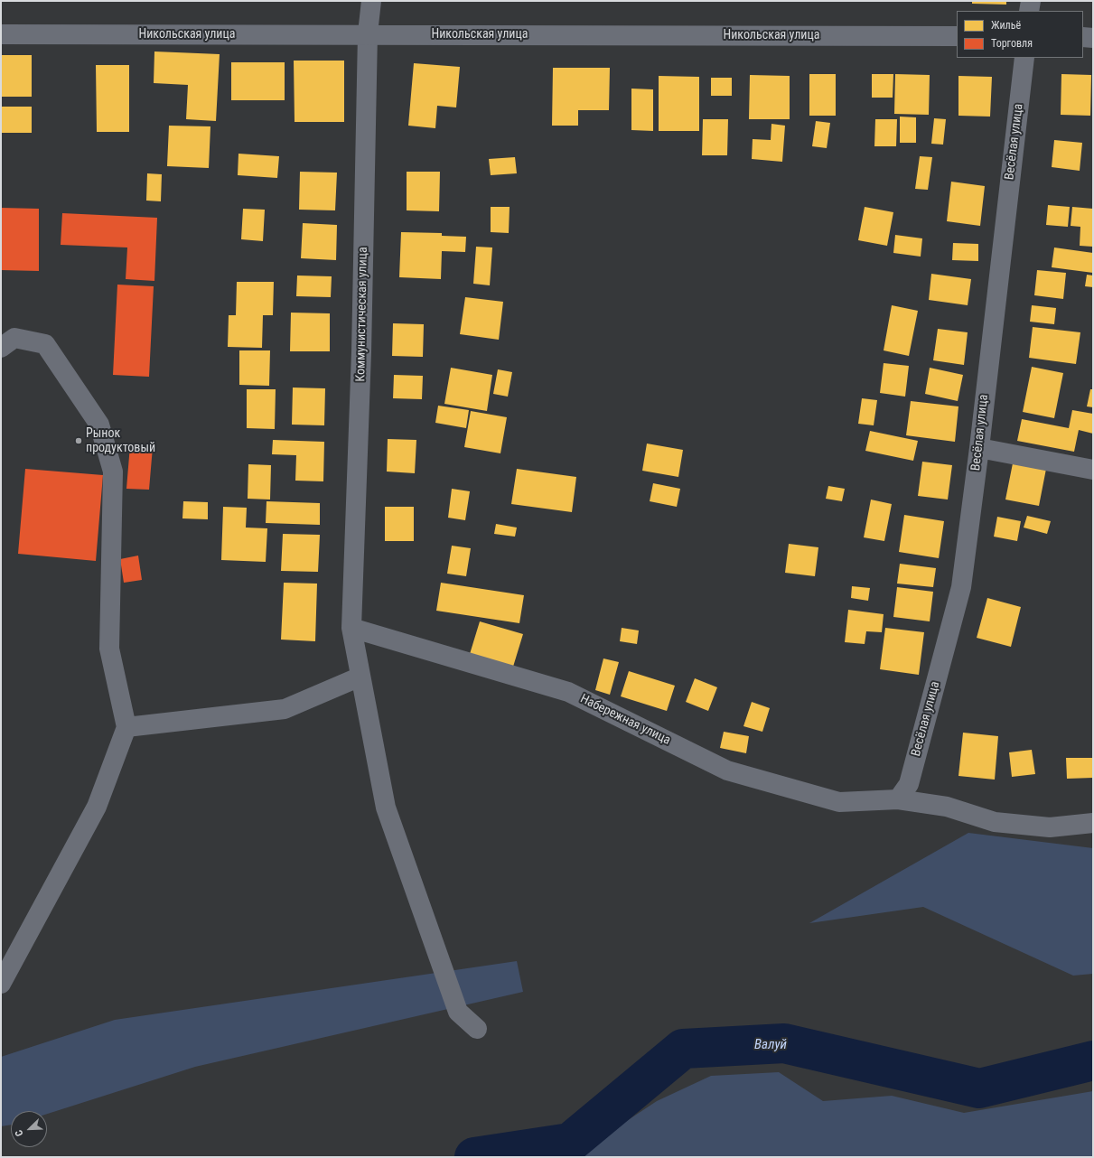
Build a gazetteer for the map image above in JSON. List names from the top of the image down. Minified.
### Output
{"streets":{"street":["Никольская улица","Весёлая улица","Коммунистическая улица","Набережная улица"]},"crossings":[["Никольская улица","Коммунистическая улица"],["Весёлая улица","Набережная улица"],["Коммунистическая улица","Набережная улица"]],"water":["Валуй"],"places":["Рынок продуктовый"],"legend":["Жильё","Торговля"],"north":"bottom left"}
